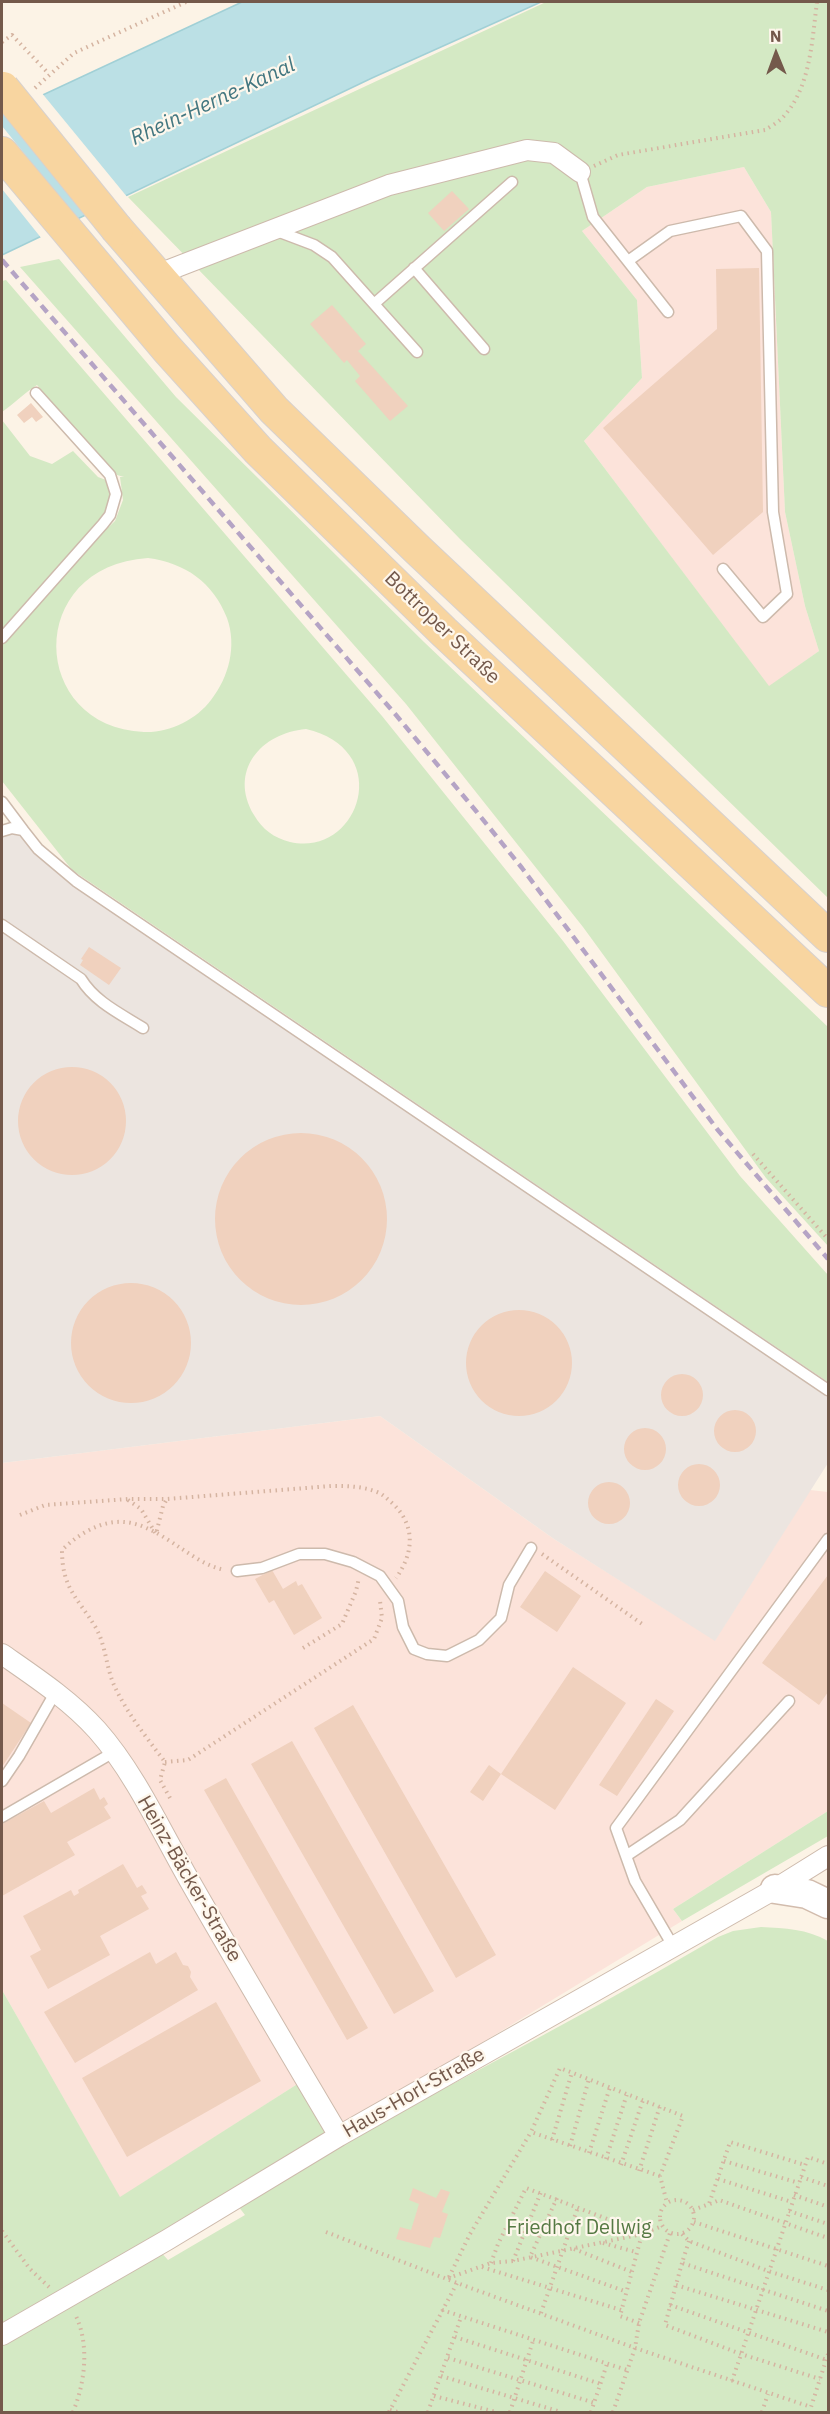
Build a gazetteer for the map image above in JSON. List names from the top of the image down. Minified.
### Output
{"streets":{"main road":["Bottroper Straße"],"street":["Heinz-Bäcker-Straße","Haus-Horl-Straße"]},"crossings":[["Heinz-Bäcker-Straße","Haus-Horl-Straße"]],"water":["Rhein-Herne-Kanal"],"parks":["Friedhof Dellwig"],"north":"top"}
